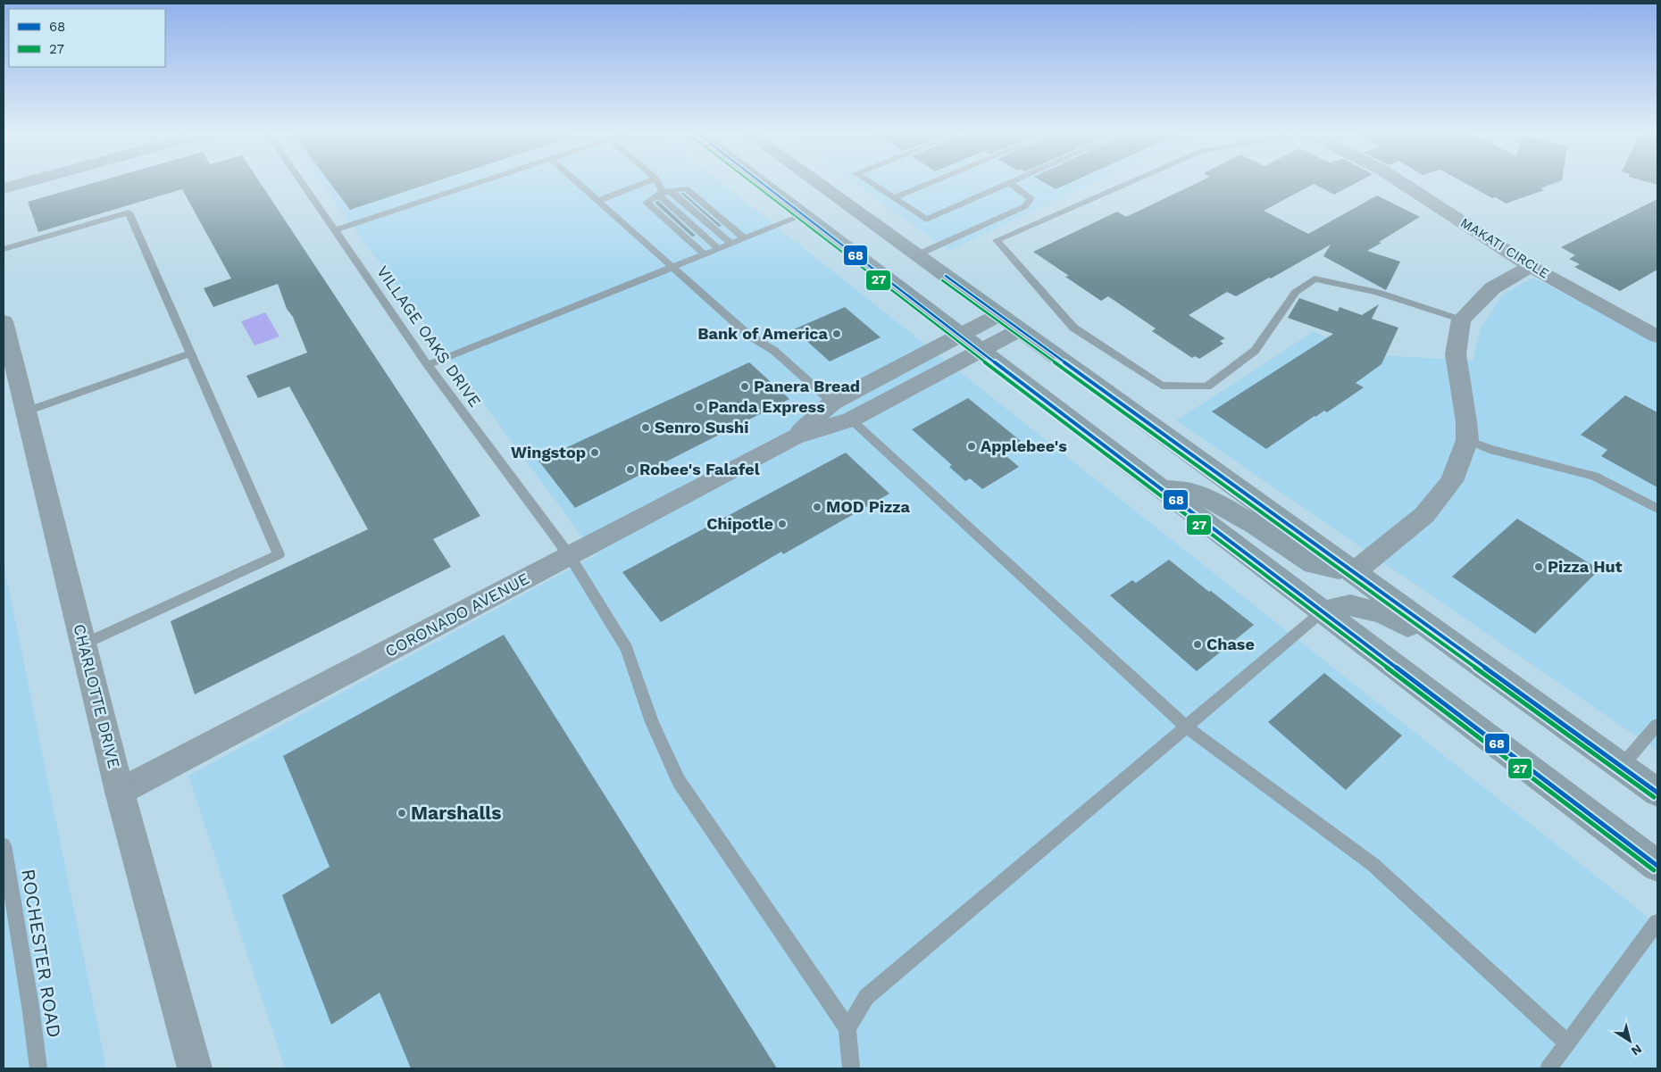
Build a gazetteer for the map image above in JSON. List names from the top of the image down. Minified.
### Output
{"streets":{"street":["MAKATI CIRCLE","CORONADO AVENUE","CHARLOTTE DRIVE"],"lane":["VILLAGE OAKS DRIVE","ROCHESTER ROAD"]},"crossings":[["VILLAGE OAKS DRIVE","CORONADO AVENUE"],["CORONADO AVENUE","CHARLOTTE DRIVE"]],"places":["Bank of America","Panera Bread","Panda Express","Senro Sushi","Applebee's","Wingstop","Robee's Falafel","MOD Pizza","Chipotle","Pizza Hut","Chase","Marshalls"],"lines":["transit line 68","transit line 27"],"legend":["68","27"],"north":"bottom right"}
